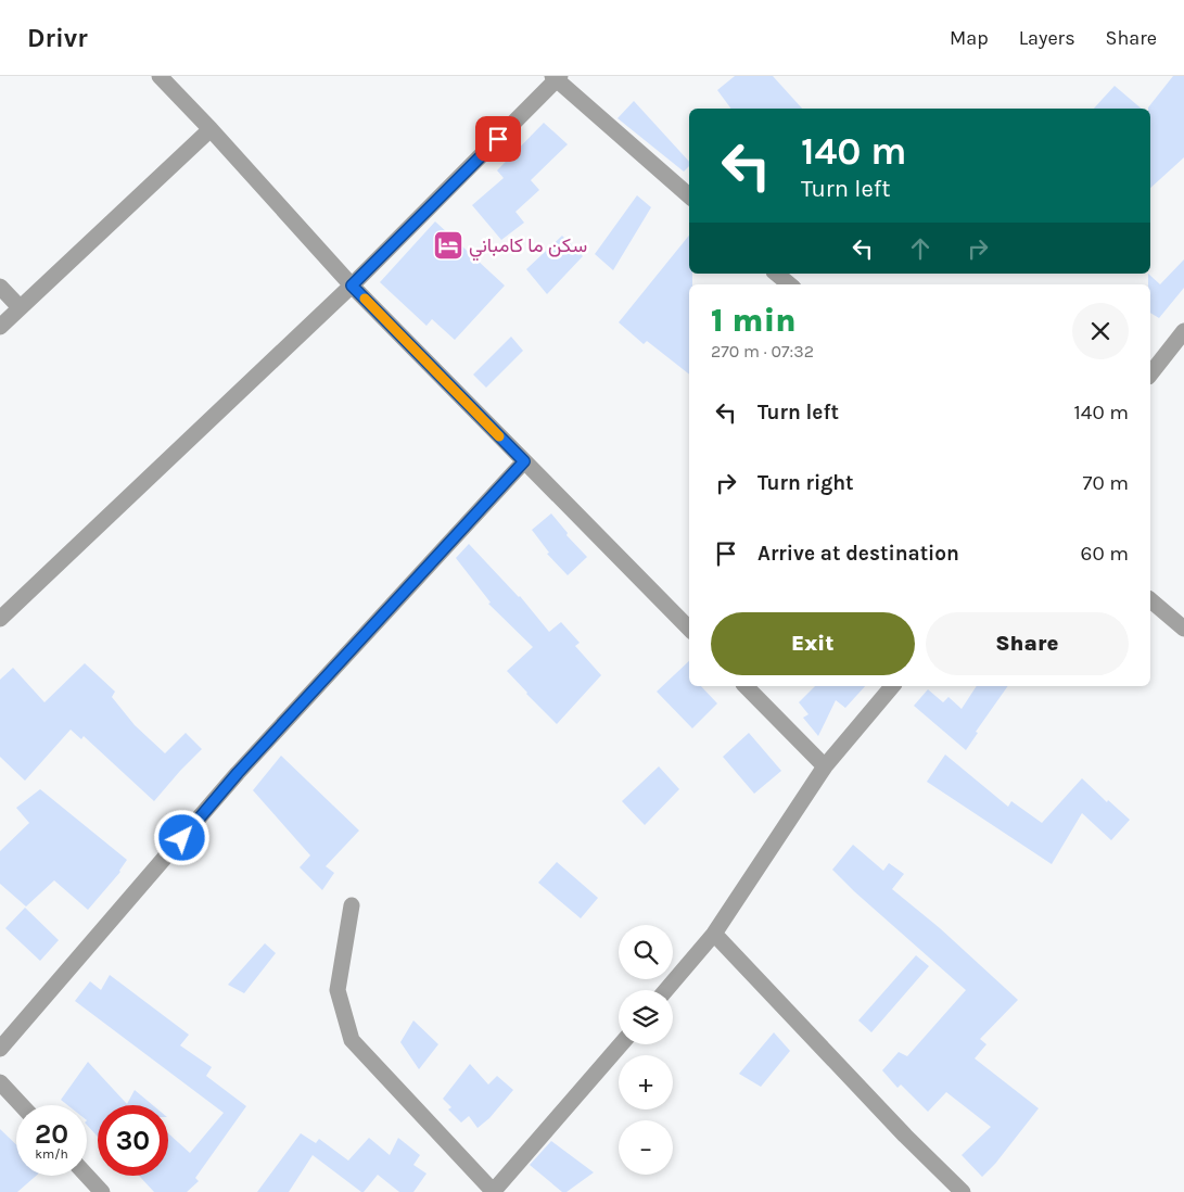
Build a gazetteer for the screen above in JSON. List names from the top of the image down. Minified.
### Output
{"places":{"hotel":["سكن ما كامباني"]},"page":{"header":"Drivr","nav":["Map","Layers","Share"],"turn":["140 m","Turn left"],"heading":["1 min","270 m · 07:32"],"list":[{"name":"Turn left","value":"140 m"},{"name":"Turn right","value":"70 m"},{"name":"Arrive at destination","value":"60 m"}],"buttons":["Exit","Share"],"map_buttons":["+","−"],"speed":"20 km/h","limit":"30"}}
